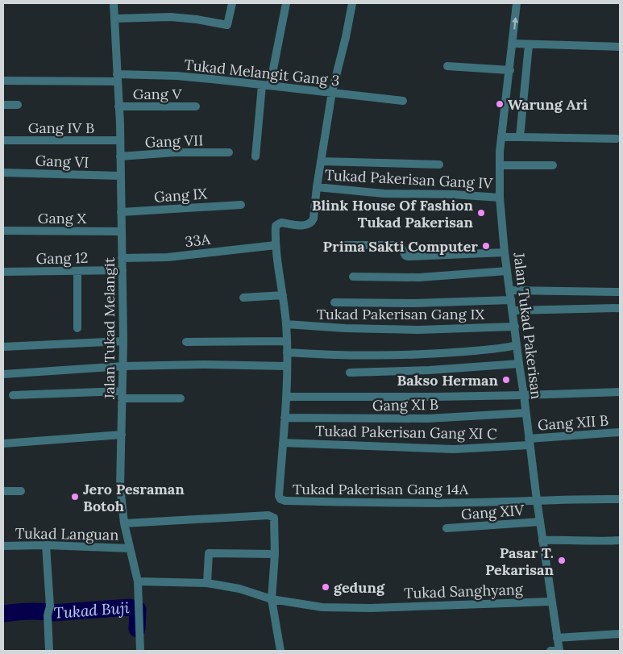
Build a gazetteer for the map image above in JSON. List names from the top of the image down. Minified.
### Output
{"streets":{"street":["Tukad Melangit Gang 3","Gang V","Gang IV B","Gang VII","Gang VI","Tukad Pakerisan Gang IV","Gang IX","Gang X","33A","Gang 12","Tukad Pakerisan Gang IX","Jalan Tukad Pakerisan","Jalan Tukad Melangit","Gang XI B","Gang XII B","Tukad Pakerisan Gang XI C","Tukad Pakerisan Gang 14A","Gang XIV","Tukad Languan","Tukad Sanghyang"]},"crossings":[["Tukad Melangit Gang 3","Jalan Tukad Melangit"],["Tukad Melangit Gang 3","Tukad Pakerisan Gang 14A"],["Gang V","Jalan Tukad Melangit"],["Gang IV B","Jalan Tukad Melangit"],["Gang VII","Jalan Tukad Melangit"],["Gang VI","Jalan Tukad Melangit"],["Tukad Pakerisan Gang IV","Jalan Tukad Pakerisan"],["Tukad Pakerisan Gang IV","Tukad Pakerisan Gang 14A"],["Gang IX","Jalan Tukad Melangit"],["Gang X","Jalan Tukad Melangit"],["33A","Jalan Tukad Melangit"],["33A","Tukad Pakerisan Gang 14A"],["Gang 12","Jalan Tukad Melangit"],["Tukad Pakerisan Gang IX","Jalan Tukad Pakerisan"],["Tukad Pakerisan Gang IX","Tukad Pakerisan Gang 14A"],["Jalan Tukad Pakerisan","Gang XI B"],["Jalan Tukad Pakerisan","Gang XII B"],["Jalan Tukad Pakerisan","Tukad Pakerisan Gang XI C"],["Jalan Tukad Pakerisan","Tukad Pakerisan Gang 14A"],["Jalan Tukad Pakerisan","Gang XIV"],["Jalan Tukad Pakerisan","Tukad Sanghyang"],["Jalan Tukad Melangit","Tukad Languan"],["Jalan Tukad Melangit","Tukad Sanghyang"],["Gang XI B","Tukad Pakerisan Gang 14A"],["Gang XII B","Tukad Pakerisan Gang XI C"],["Tukad Pakerisan Gang XI C","Tukad Pakerisan Gang 14A"]],"water":["Tukad Buji"],"places":["Warung Ari","Blink House Of Fashion Tukad Pakerisan","Prima Sakti Computer","Bakso Herman","Jero Pesraman Botoh","Pasar T. Pekarisan","gedung"]}
